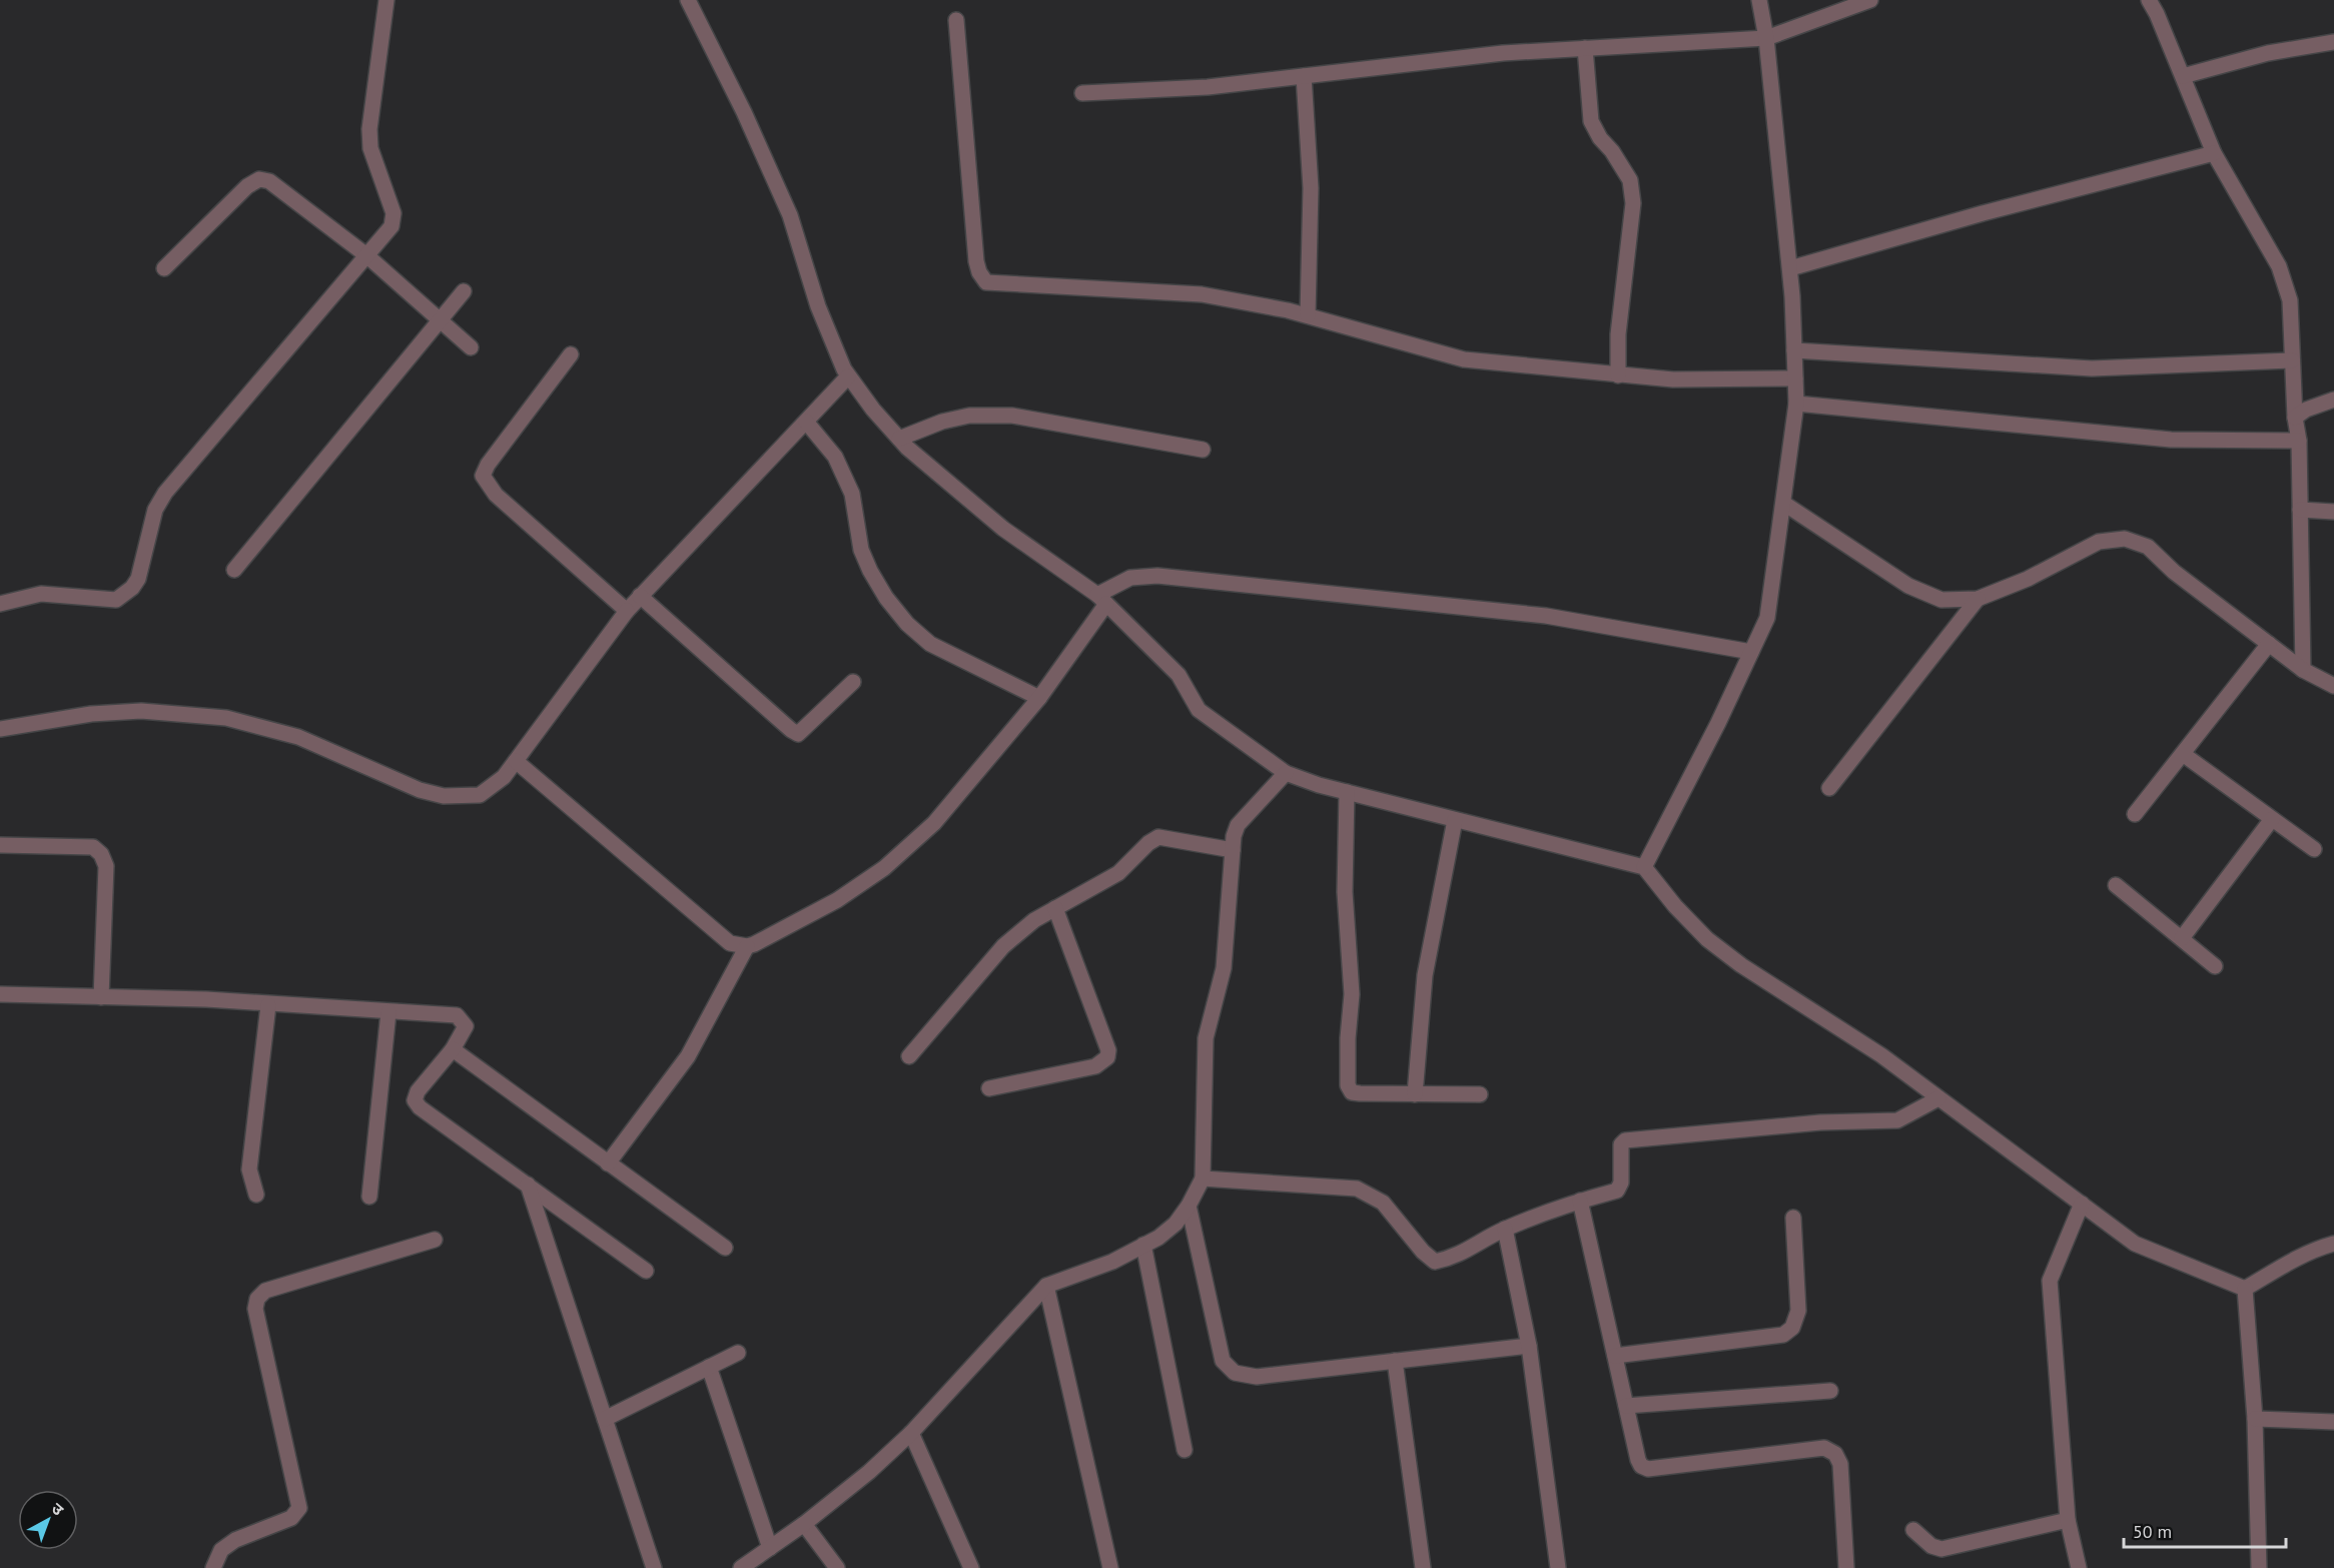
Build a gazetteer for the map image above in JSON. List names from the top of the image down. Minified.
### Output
{"scale_bar":"50 m","north":"top right"}
